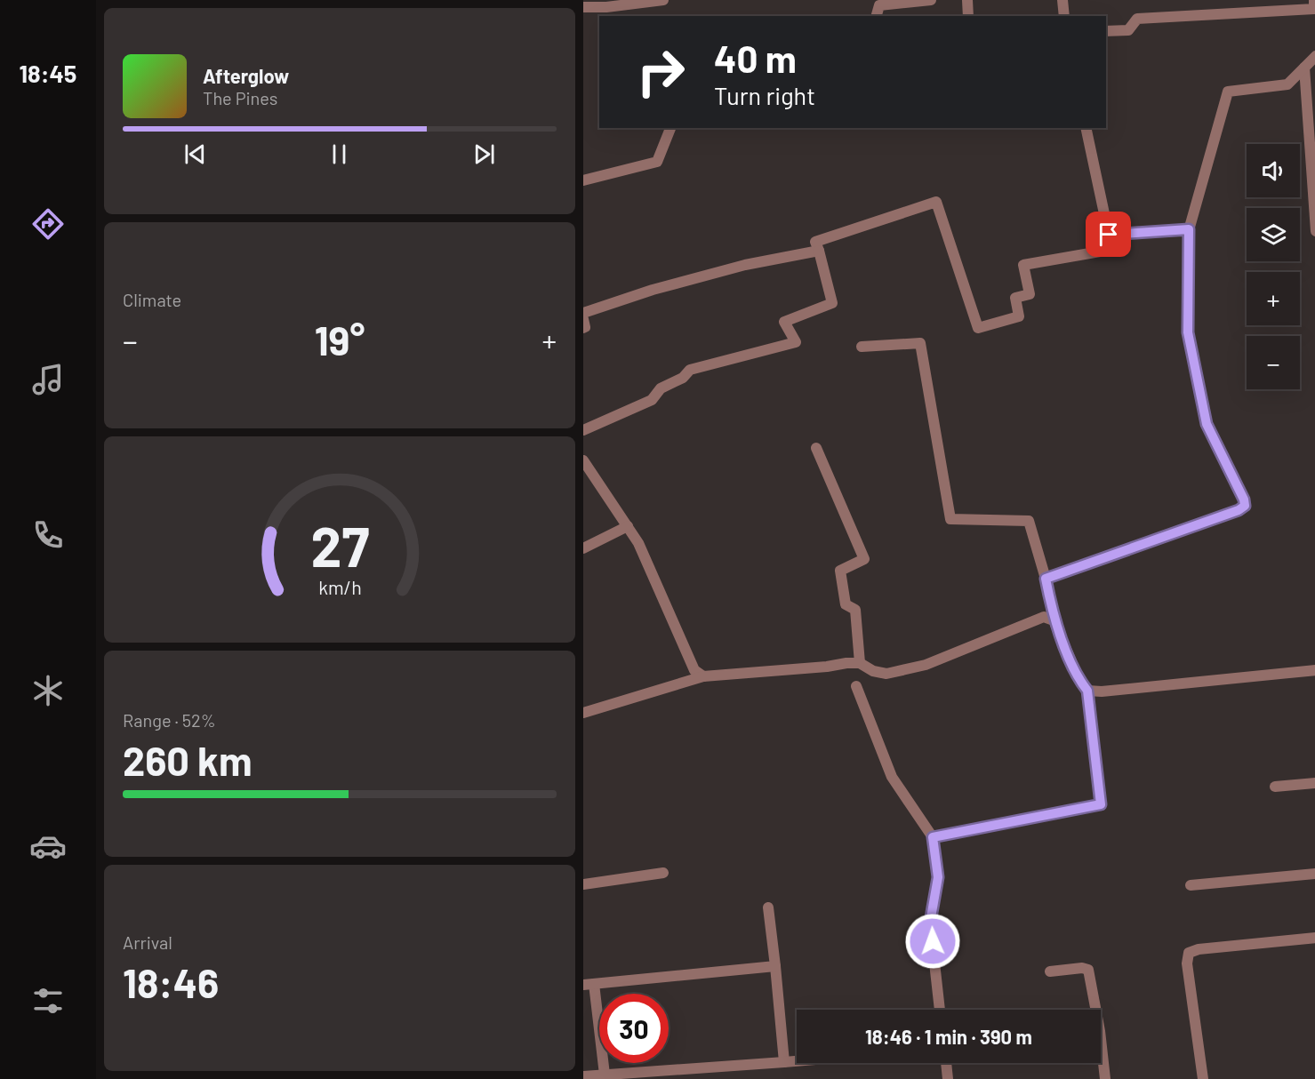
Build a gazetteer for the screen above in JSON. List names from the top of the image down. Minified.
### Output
{"page":{"tabs":"18:45","turn":["40 m","Turn right"],"song":["Afterglow","The Pines"],"map_buttons":["+","−"],"tile":["Climate",["Range · 52%","260 km"],["Arrival","18:46"]],"heat":["−","19°","+"],"limit":"30","trip":"18:46 · 1 min · 390 m","gauge":["27","km/h"]}}
